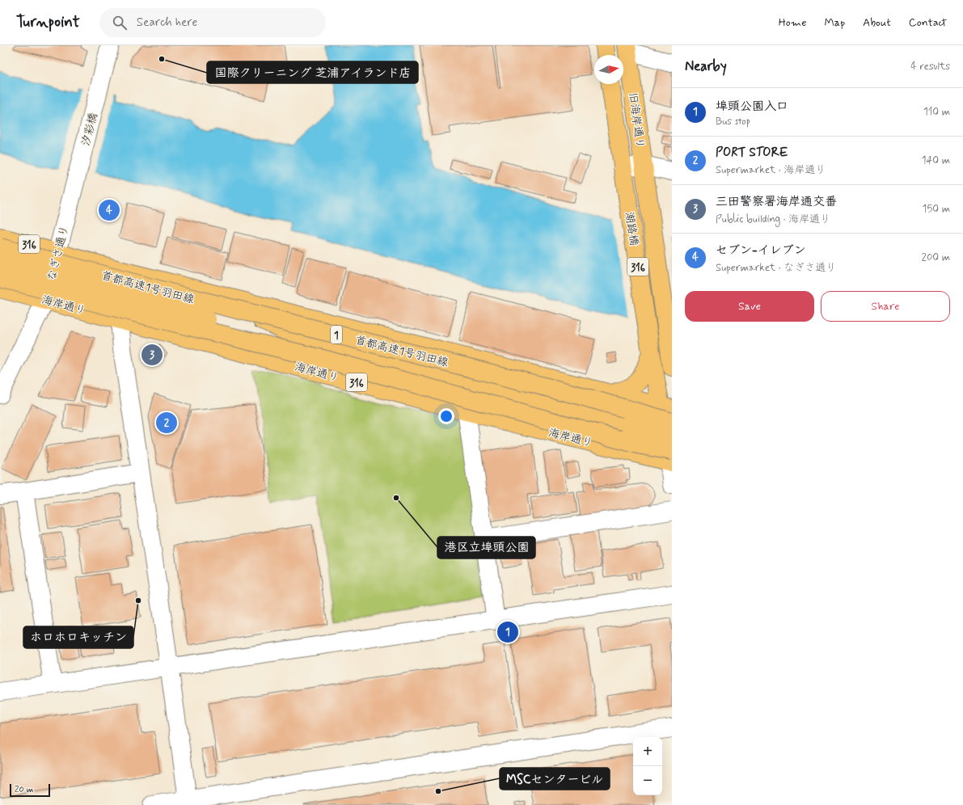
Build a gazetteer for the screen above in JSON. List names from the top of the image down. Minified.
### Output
{"streets":{"main road":["旧海岸通り","潮路橋","316","首都高速1号羽田線","海岸通り","1"],"street":["汐彩橋","なぎさ通り"]},"crossings":[["旧海岸通り","潮路橋"],["汐彩橋","なぎさ通り"],["潮路橋","316"],["316","なぎさ通り"],["なぎさ通り","海岸通り"]],"places":["国際クリーニング 芝浦アイランド店","港区立埠頭公園","ホロホロキッチン","MSCセンタービル"],"scale_bar":"20 m","north":"right","page":{"header":"Turnpoint","search":"Search here","nav":["Home","Map","About","Contact"],"heading":["Nearby","4 results"],"list":[{"mark":"1","name":"埠頭公園入口","note":"Bus stop","value":"110 m"},{"mark":"2","name":"PORT STORE","note":"Supermarket · 海岸通り","value":"140 m"},{"mark":"3","name":"三田警察署海岸通交番","note":"Public building · 海岸通り","value":"150 m"},{"mark":"4","name":"セブン-イレブン","note":"Supermarket · なぎさ通り","value":"200 m"}],"pins":["4","3","2","1"],"buttons":["Save","Share"],"map_buttons":["+","−"],"scale":"20 m"}}
